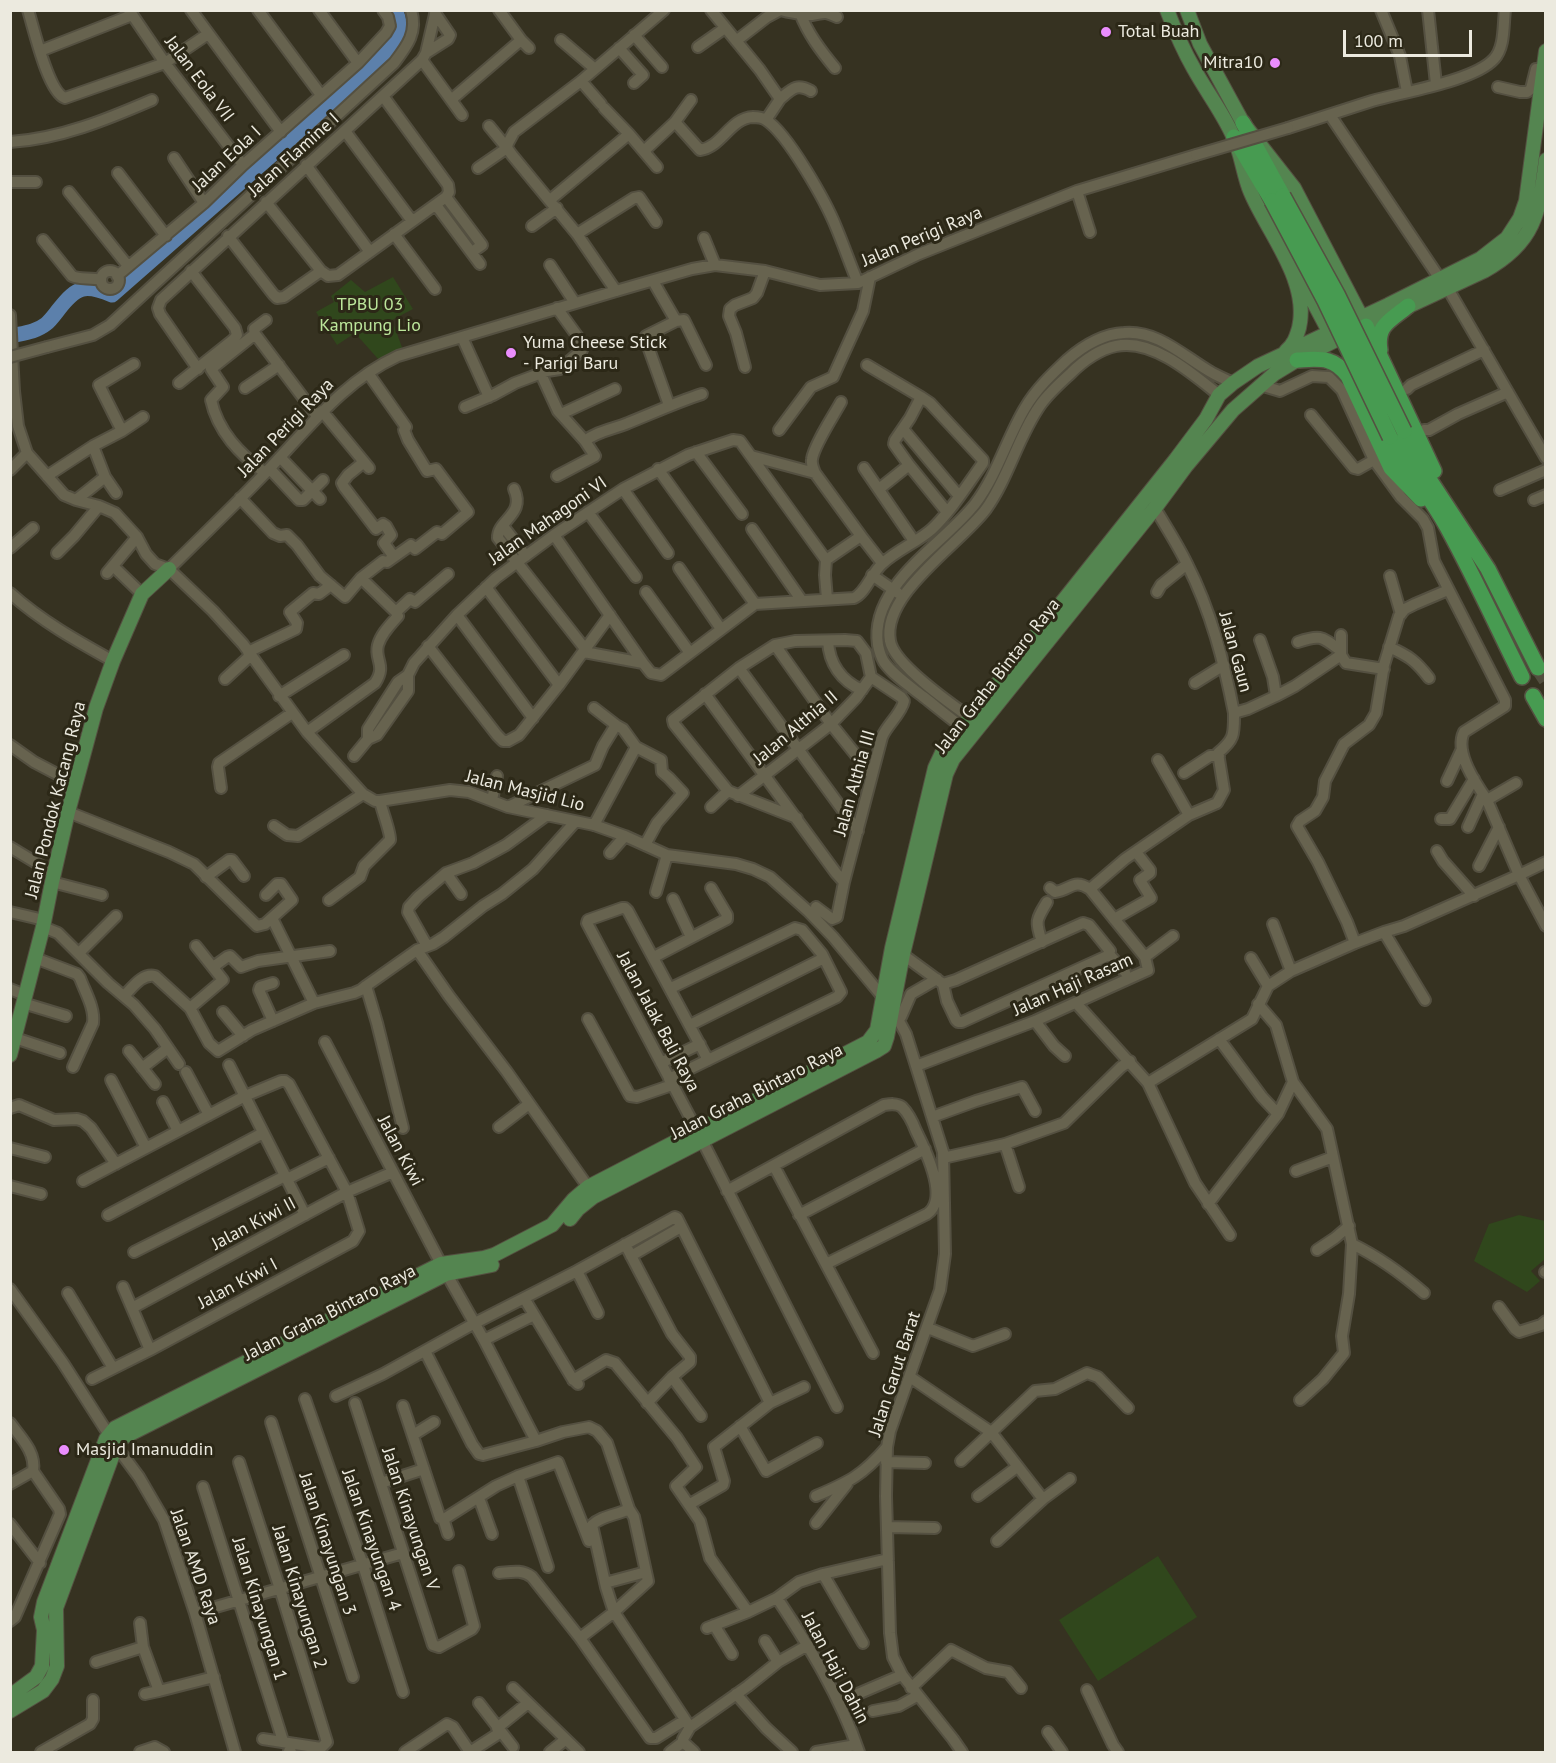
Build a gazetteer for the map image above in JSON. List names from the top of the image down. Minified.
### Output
{"streets":{"main road":["Jalan Graha Bintaro Raya","Jalan Pondok Kacang Raya"],"street":["Jalan Eola VII","Jalan Flamine I","Jalan Eola I","Jalan Perigi Raya","Jalan Mahagoni VI","Jalan Gaun","Jalan Althia II","Jalan Althia III","Jalan Masjid Lio","Jalan Haji Rasam","Jalan Jalak Bali Raya","Jalan Kiwi","Jalan Kiwi II","Jalan Kiwi I","Jalan Garut Barat","Jalan Kinayungan V","Jalan Kinayungan 4","Jalan Kinayungan 3","Jalan AMD Raya","Jalan Kinayungan 2","Jalan Kinayungan 1","Jalan Haji Dahin"]},"crossings":[["Jalan Eola VII","Jalan Eola I"],["Jalan Perigi Raya","Jalan Pondok Kacang Raya"],["Jalan Gaun","Jalan Graha Bintaro Raya"],["Jalan Graha Bintaro Raya","Jalan Masjid Lio"],["Jalan Graha Bintaro Raya","Jalan Jalak Bali Raya"],["Jalan Graha Bintaro Raya","Jalan Kiwi"],["Jalan Graha Bintaro Raya","Jalan Garut Barat"],["Jalan Graha Bintaro Raya","Jalan AMD Raya"],["Jalan Althia II","Jalan Althia III"],["Jalan Masjid Lio","Jalan Garut Barat"],["Jalan Haji Rasam","Jalan Garut Barat"],["Jalan Kiwi","Jalan Kiwi II"],["Jalan Kiwi II","Jalan Kiwi I"],["Jalan Kinayungan 2","Jalan Kinayungan 1"]],"parks":["TPBU 03 Kampung Lio"],"places":["Total Buah","Mitra10","Yuma Cheese Stick - Parigi Baru","Masjid Imanuddin"],"scale_bar":"100 m"}
